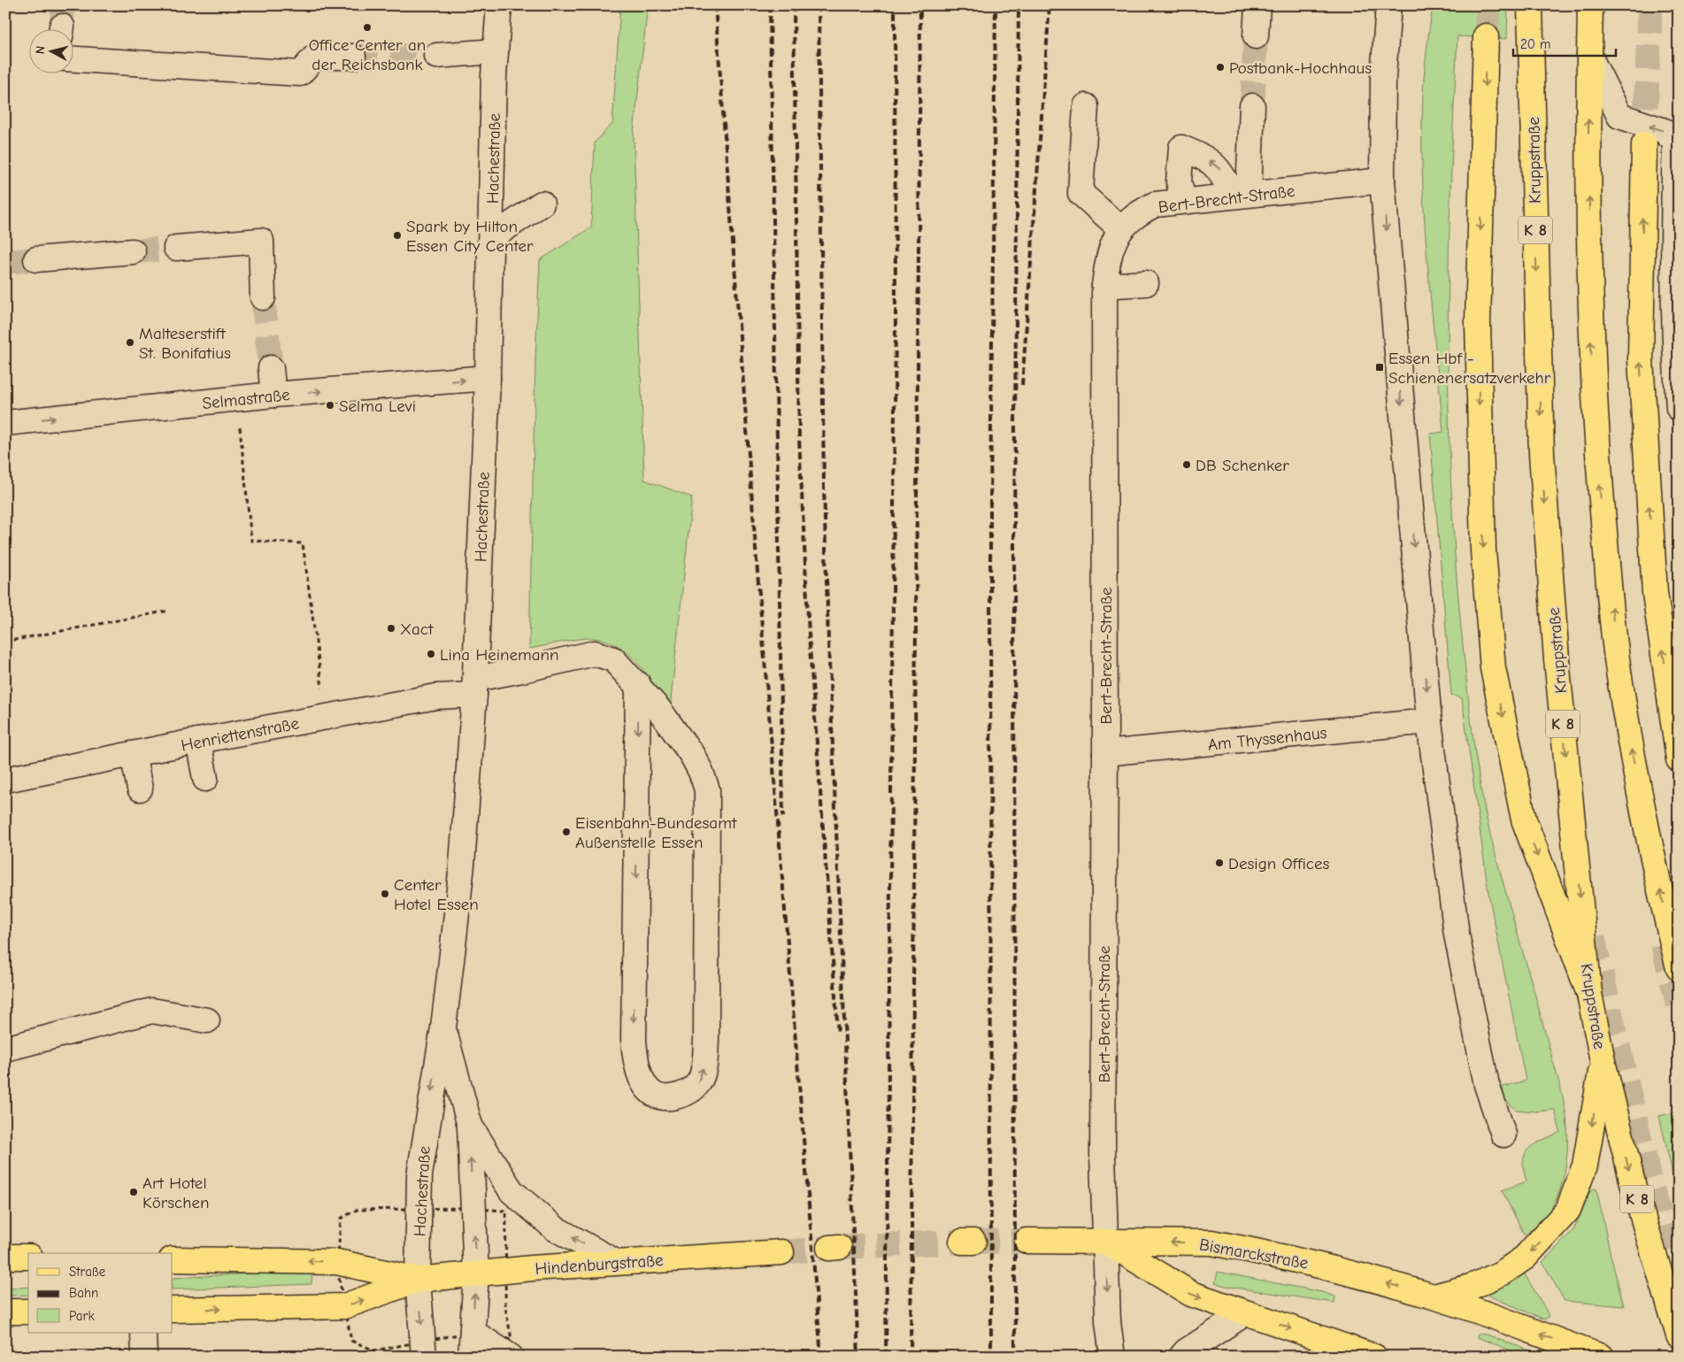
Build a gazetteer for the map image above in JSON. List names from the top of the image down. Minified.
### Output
{"streets":{"main road":["Kruppstraße","K 8","Bismarckstraße","Hindenburgstraße"],"street":["Hachestraße","Bert-Brecht-Straße","Selmastraße","Henriettenstraße","Am Thyssenhaus"]},"crossings":[["Hachestraße","Selmastraße"],["Hachestraße","Henriettenstraße"],["Hachestraße","Hindenburgstraße"],["Bert-Brecht-Straße","Am Thyssenhaus"],["Bert-Brecht-Straße","Bismarckstraße"]],"one_way":["Selmastraße"],"places":{"other":["Office Center an der Reichsbank","Postbank-Hochhaus","Spark by Hilton Essen City Center","Malteserstift St. Bonifatius","Selma Levi","DB Schenker","Xact","Lina Heinemann","Eisenbahn-Bundesamt Außenstelle Essen","Design Offices","Center Hotel Essen","Art Hotel Körschen"],"transit":["Essen Hbf - Schienenersatzverkehr"]},"legend":["Straße","Bahn","Park"],"scale_bar":"20 m","north":"left"}
